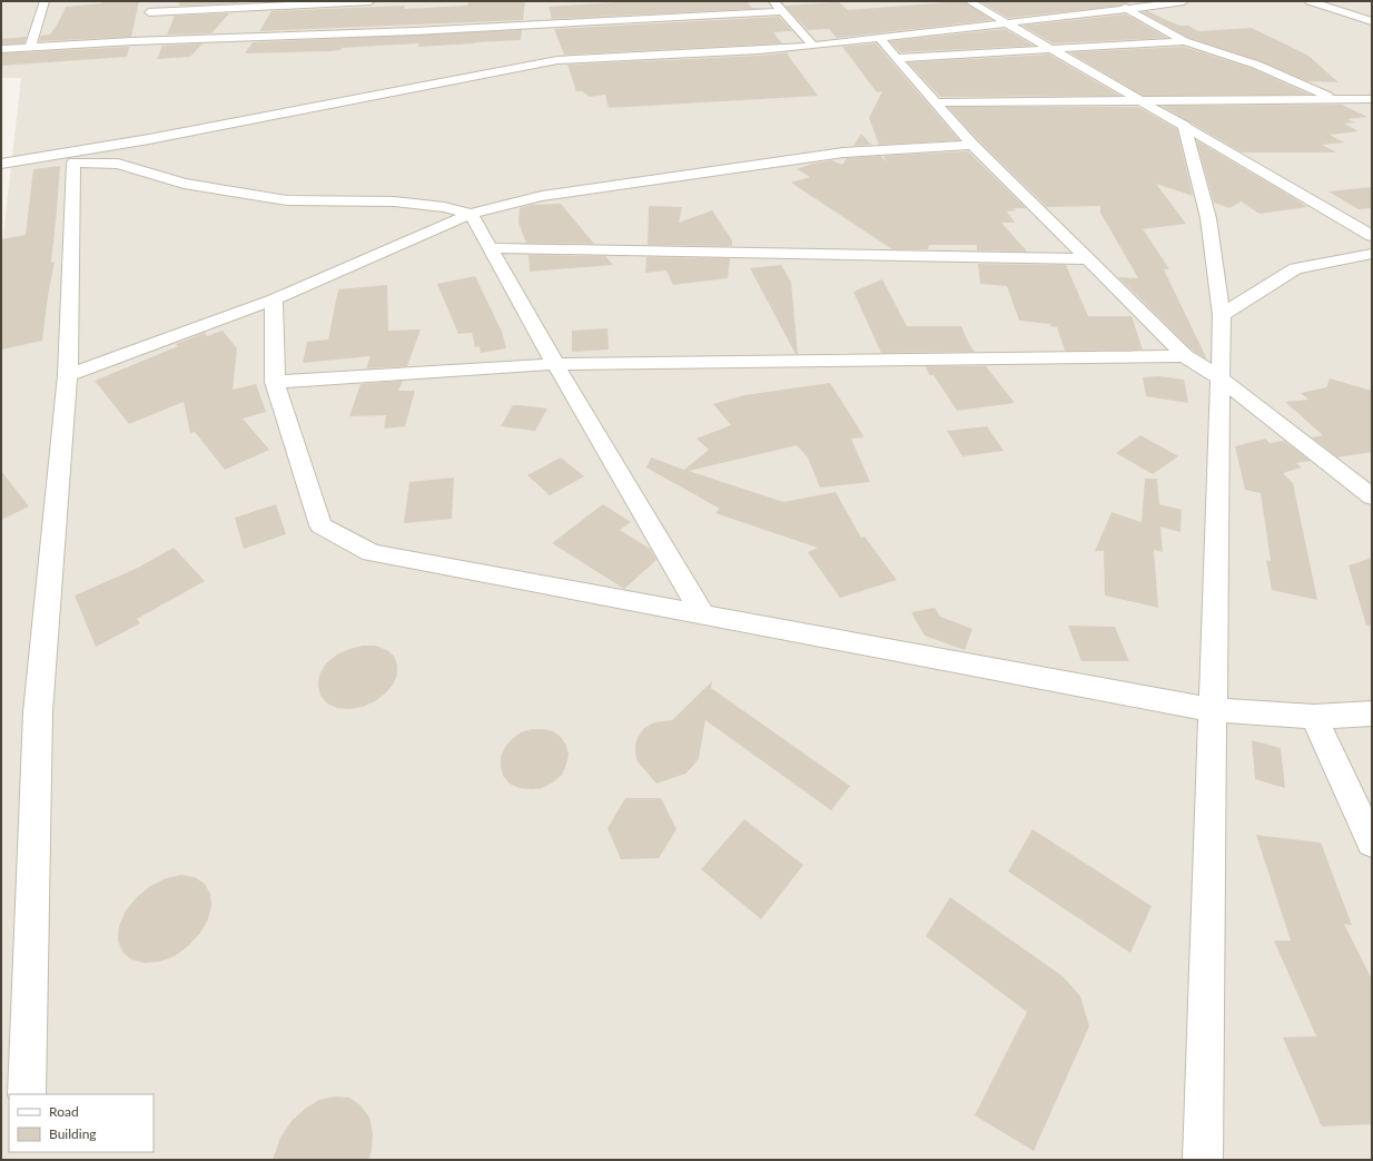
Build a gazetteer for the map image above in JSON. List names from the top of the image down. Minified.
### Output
{"legend":["Road","Building"]}
